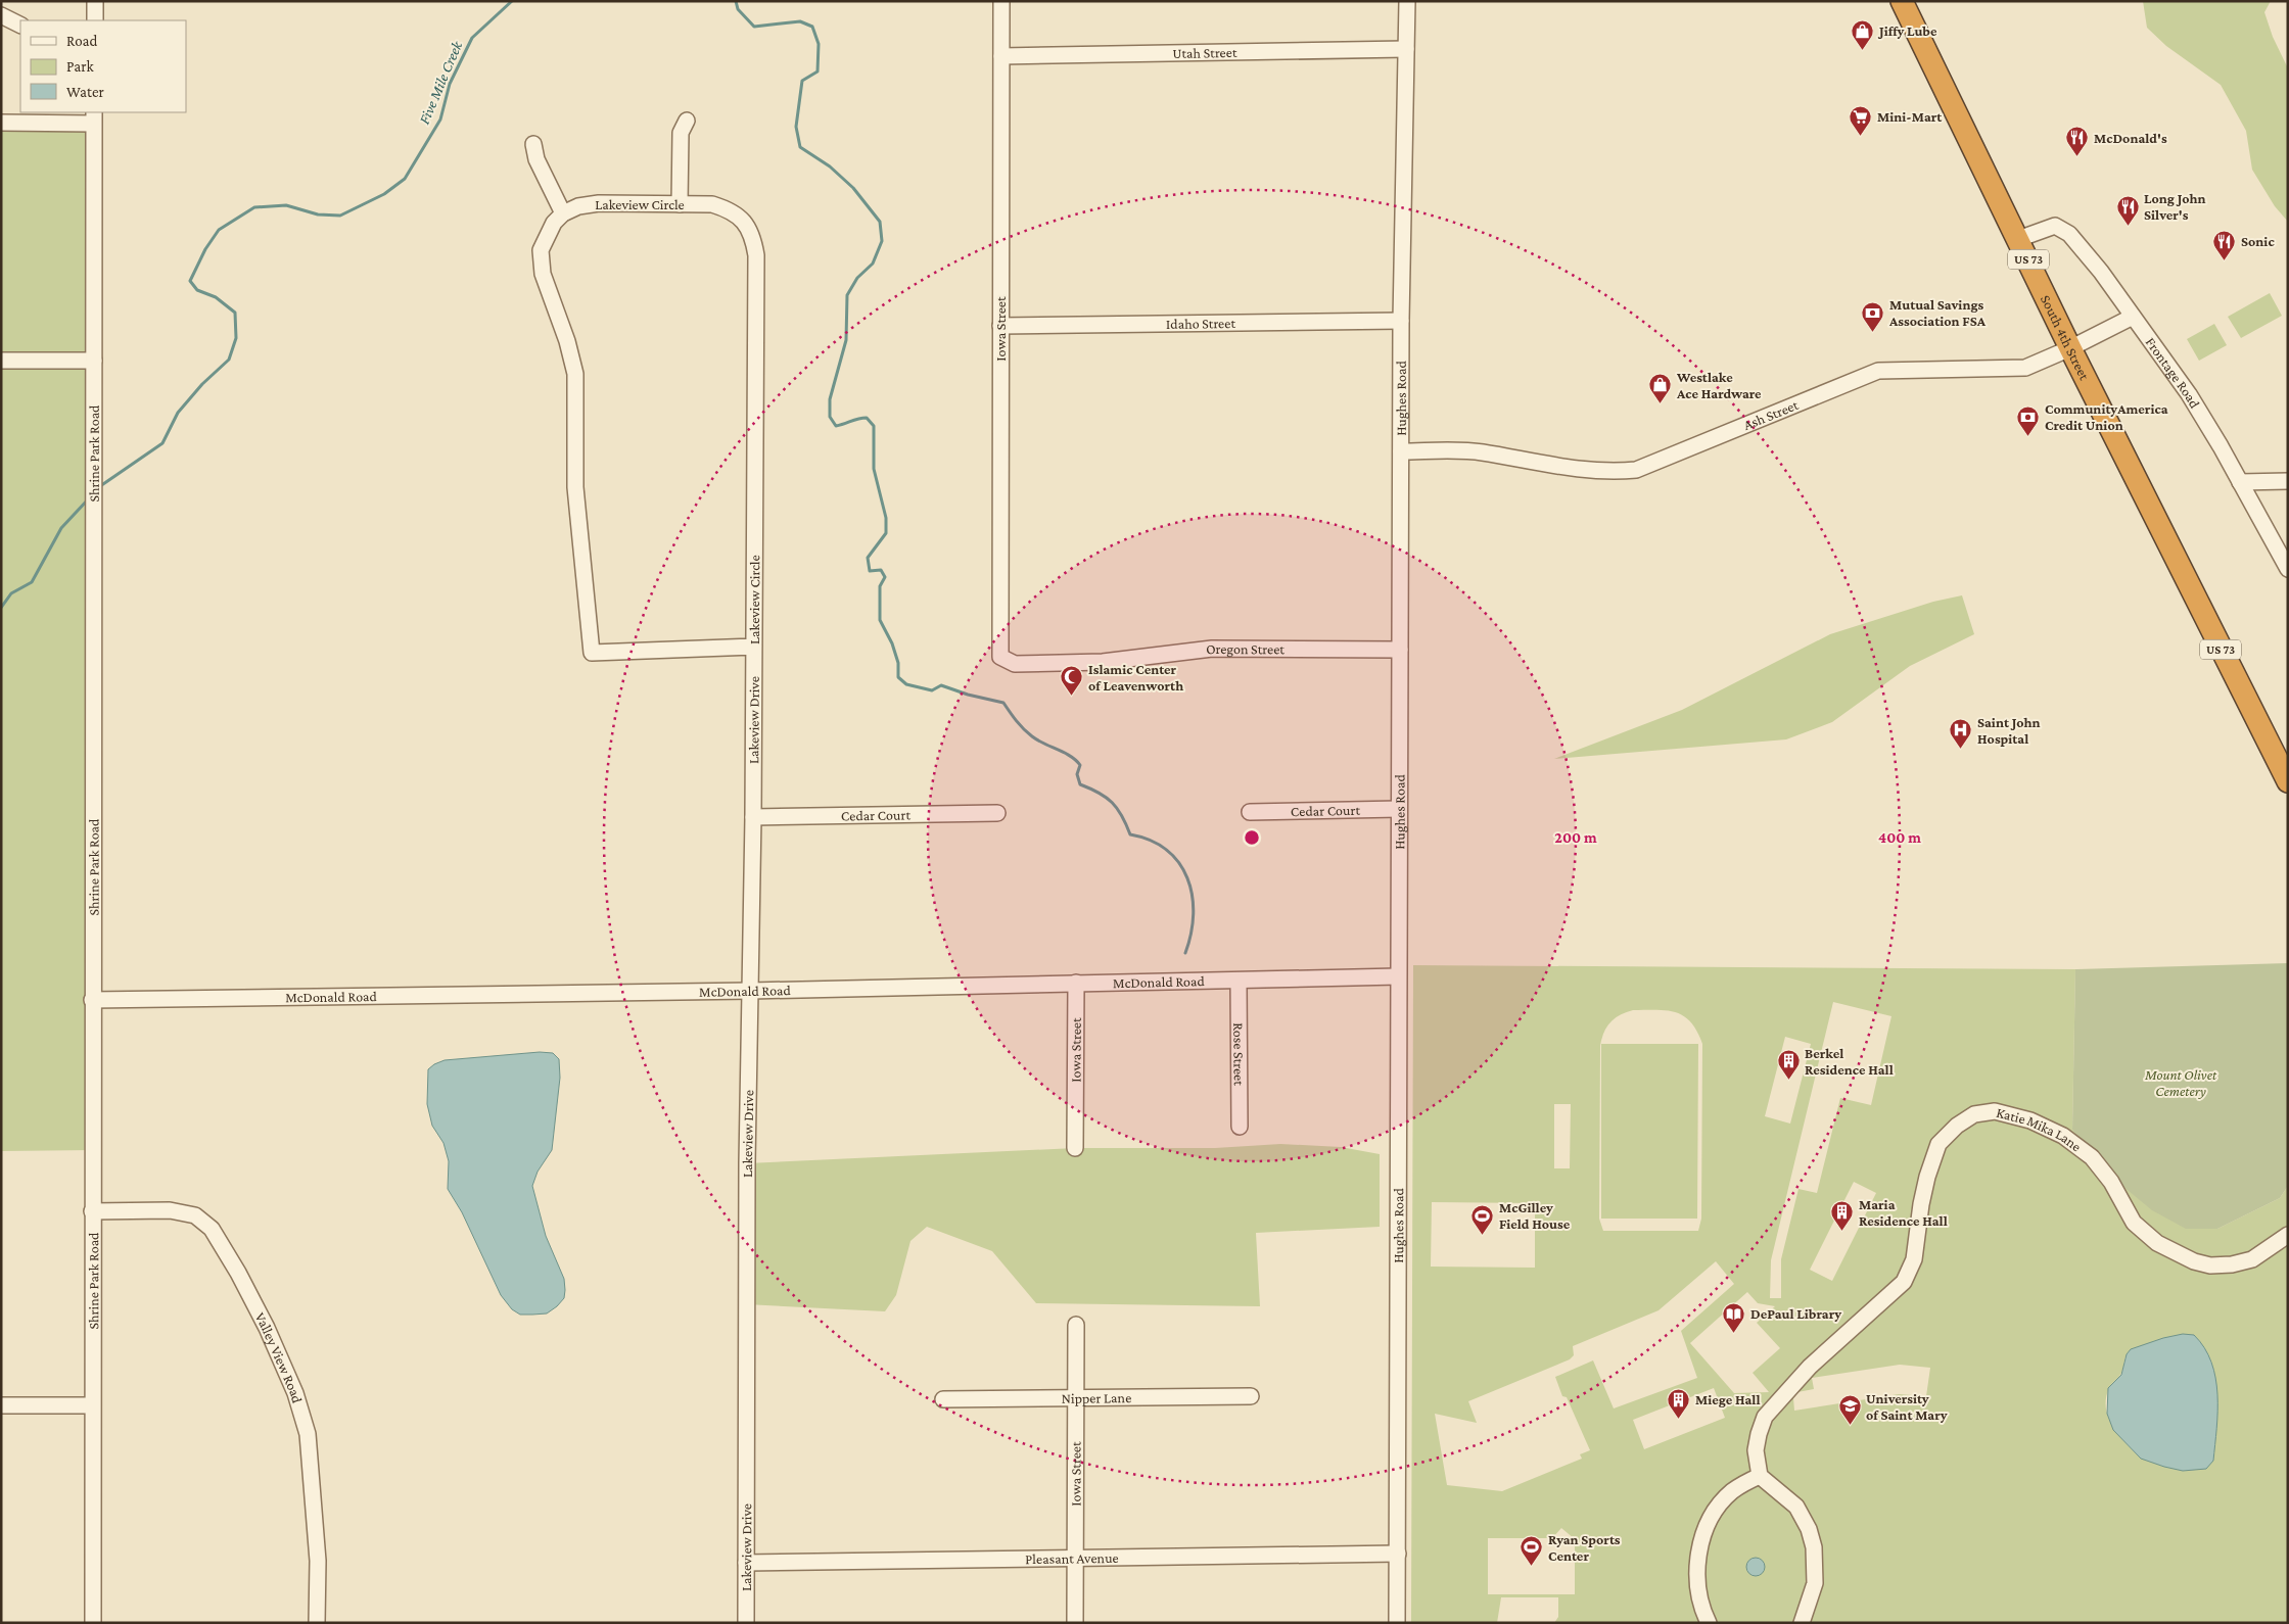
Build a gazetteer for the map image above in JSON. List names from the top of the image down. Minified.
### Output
{"streets":{"highway":["US 73","South 4th Street"],"street":["Utah Street","Lakeview Circle","Idaho Street","Iowa Street","Frontage Road","Hughes Road","Ash Street","Shrine Park Road","Oregon Street","Lakeview Drive","Cedar Court","McDonald Road","Rose Street","Katie Mika Lane","Valley View Road","Nipper Lane","Pleasant Avenue"]},"crossings":[["Utah Street","Iowa Street"],["Utah Street","Hughes Road"],["Lakeview Circle","Lakeview Drive"],["Idaho Street","Iowa Street"],["Idaho Street","Hughes Road"],["Iowa Street","Oregon Street"],["Iowa Street","McDonald Road"],["Iowa Street","Nipper Lane"],["Iowa Street","Pleasant Avenue"],["South 4th Street","Frontage Road"],["South 4th Street","Ash Street"],["Frontage Road","Ash Street"],["Hughes Road","Ash Street"],["Hughes Road","Oregon Street"],["Hughes Road","Cedar Court"],["Hughes Road","McDonald Road"],["Hughes Road","Pleasant Avenue"],["Shrine Park Road","McDonald Road"],["Shrine Park Road","Valley View Road"],["Lakeview Drive","Cedar Court"],["Lakeview Drive","McDonald Road"],["Lakeview Drive","Pleasant Avenue"],["McDonald Road","Rose Street"]],"water":["Five Mile Creek"],"parks":["Mount Olivet Cemetery"],"places":{"shop":["Jiffy Lube","Westlake Ace Hardware"],"supermarket":["Mini-Mart"],"restaurant":["McDonald's","Long John Silver's","Sonic"],"bank":["Mutual Savings Association FSA","CommunityAmerica Credit Union"],"mosque":["Islamic Center of Leavenworth"],"hospital":["Saint John Hospital"],"building":["Berkel Residence Hall","Maria Residence Hall","Miege Hall"],"sports":["McGilley Field House","Ryan Sports Center"],"library":["DePaul Library"],"school or university":["University of Saint Mary"]},"legend":["Road","Park","Water"],"rings":["200 m","400 m"]}
